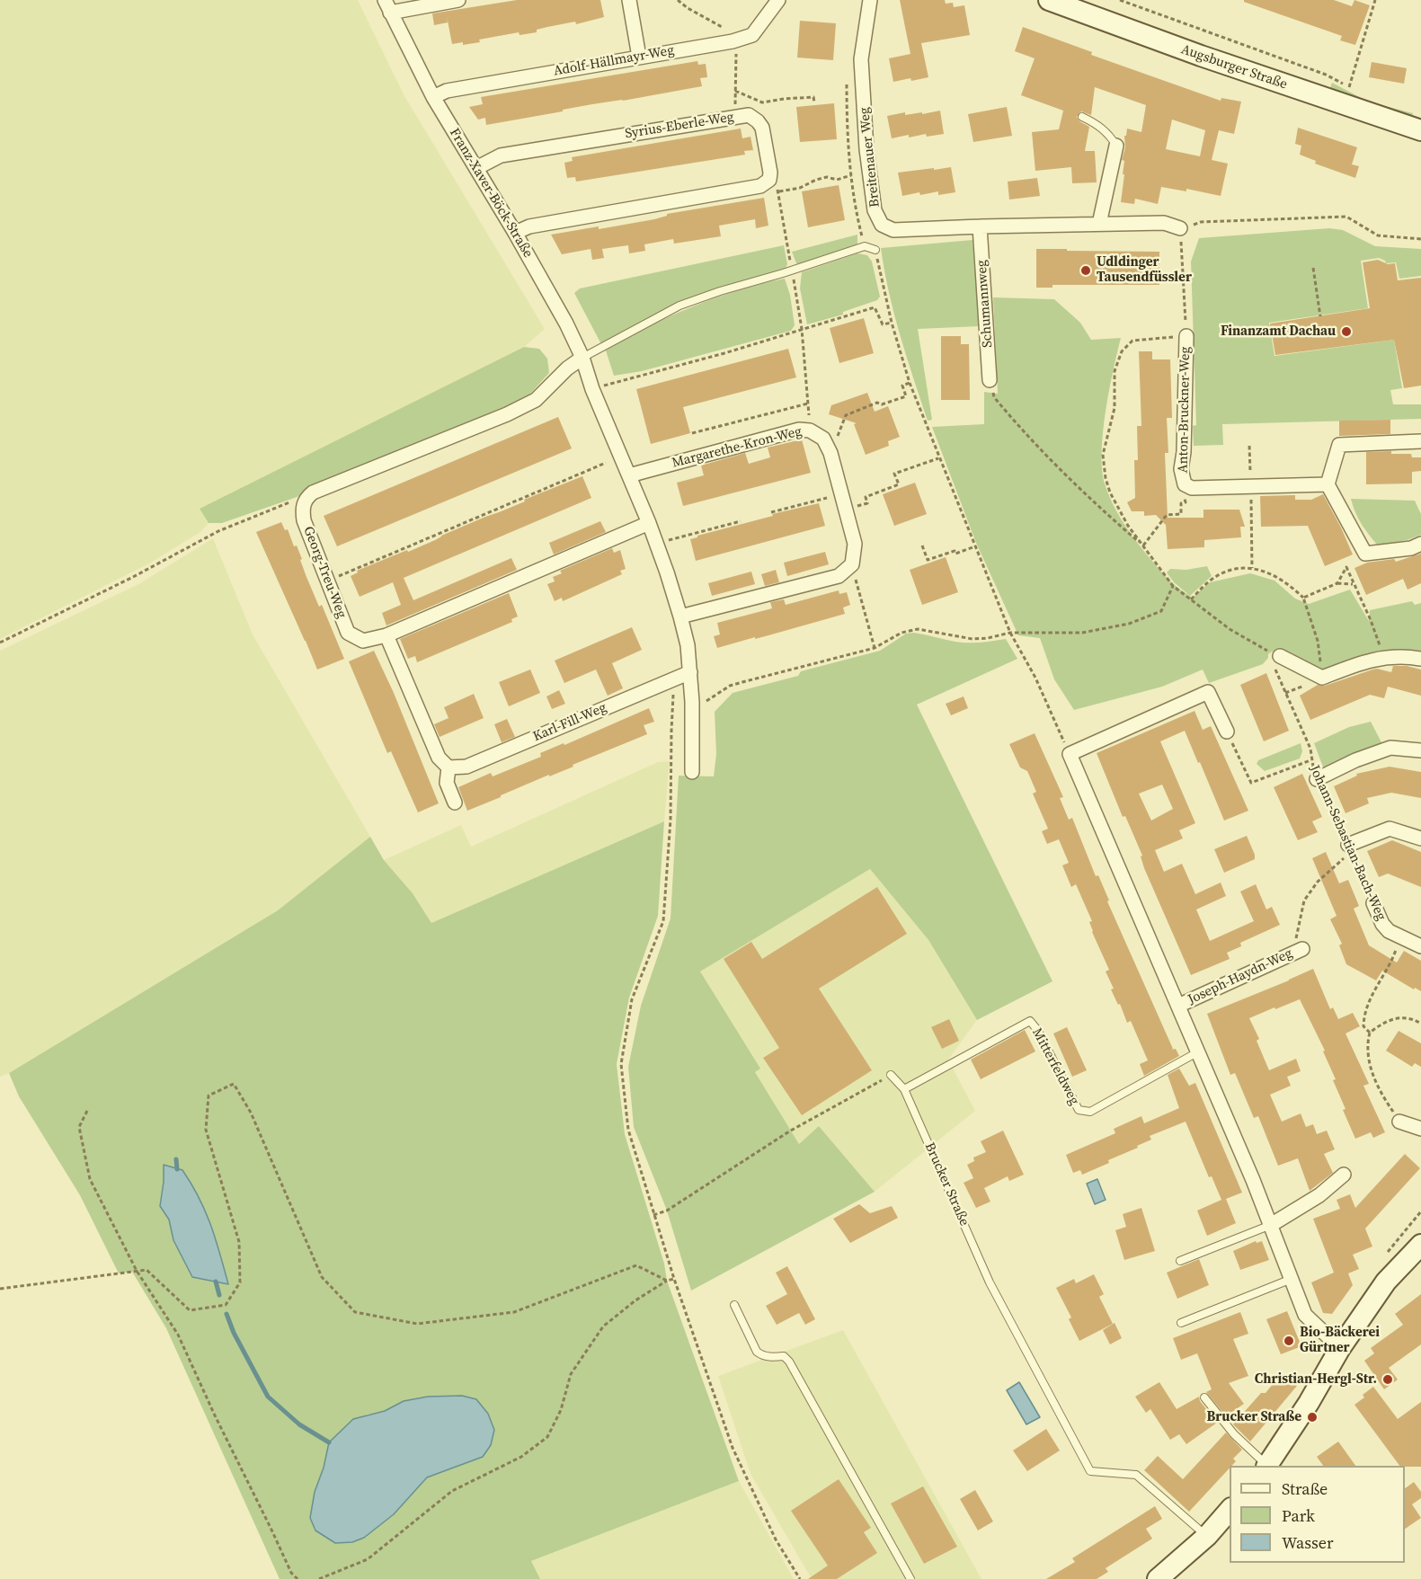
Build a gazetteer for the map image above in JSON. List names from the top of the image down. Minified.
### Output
{"streets":{"main road":["Augsburger Straße"],"street":["Adolf-Hällmayr-Weg","Syrius-Eberle-Weg","Breitenauer Weg","Franz-Xaver-Böck-Straße","Schumannweg","Anton-Bruckner-Weg","Margarethe-Kron-Weg","Georg-Treu-Weg","Karl-Fill-Weg","Johann-Sebastian-Bach-Weg","Joseph-Haydn-Weg"],"lane":["Mitterfeldweg","Brucker Straße"]},"crossings":[["Adolf-Hällmayr-Weg","Franz-Xaver-Böck-Straße"],["Syrius-Eberle-Weg","Franz-Xaver-Böck-Straße"],["Breitenauer Weg","Schumannweg"],["Breitenauer Weg","Anton-Bruckner-Weg"],["Franz-Xaver-Böck-Straße","Margarethe-Kron-Weg"],["Franz-Xaver-Böck-Straße","Georg-Treu-Weg"],["Franz-Xaver-Böck-Straße","Karl-Fill-Weg"],["Johann-Sebastian-Bach-Weg","Joseph-Haydn-Weg"],["Mitterfeldweg","Brucker Straße"]],"places":["Udldinger Tausendfüssler","Finanzamt Dachau","Bio-Bäckerei Gürtner","Christian-Hergl-Str.","Brucker Straße"],"legend":["Straße","Park","Wasser"]}
